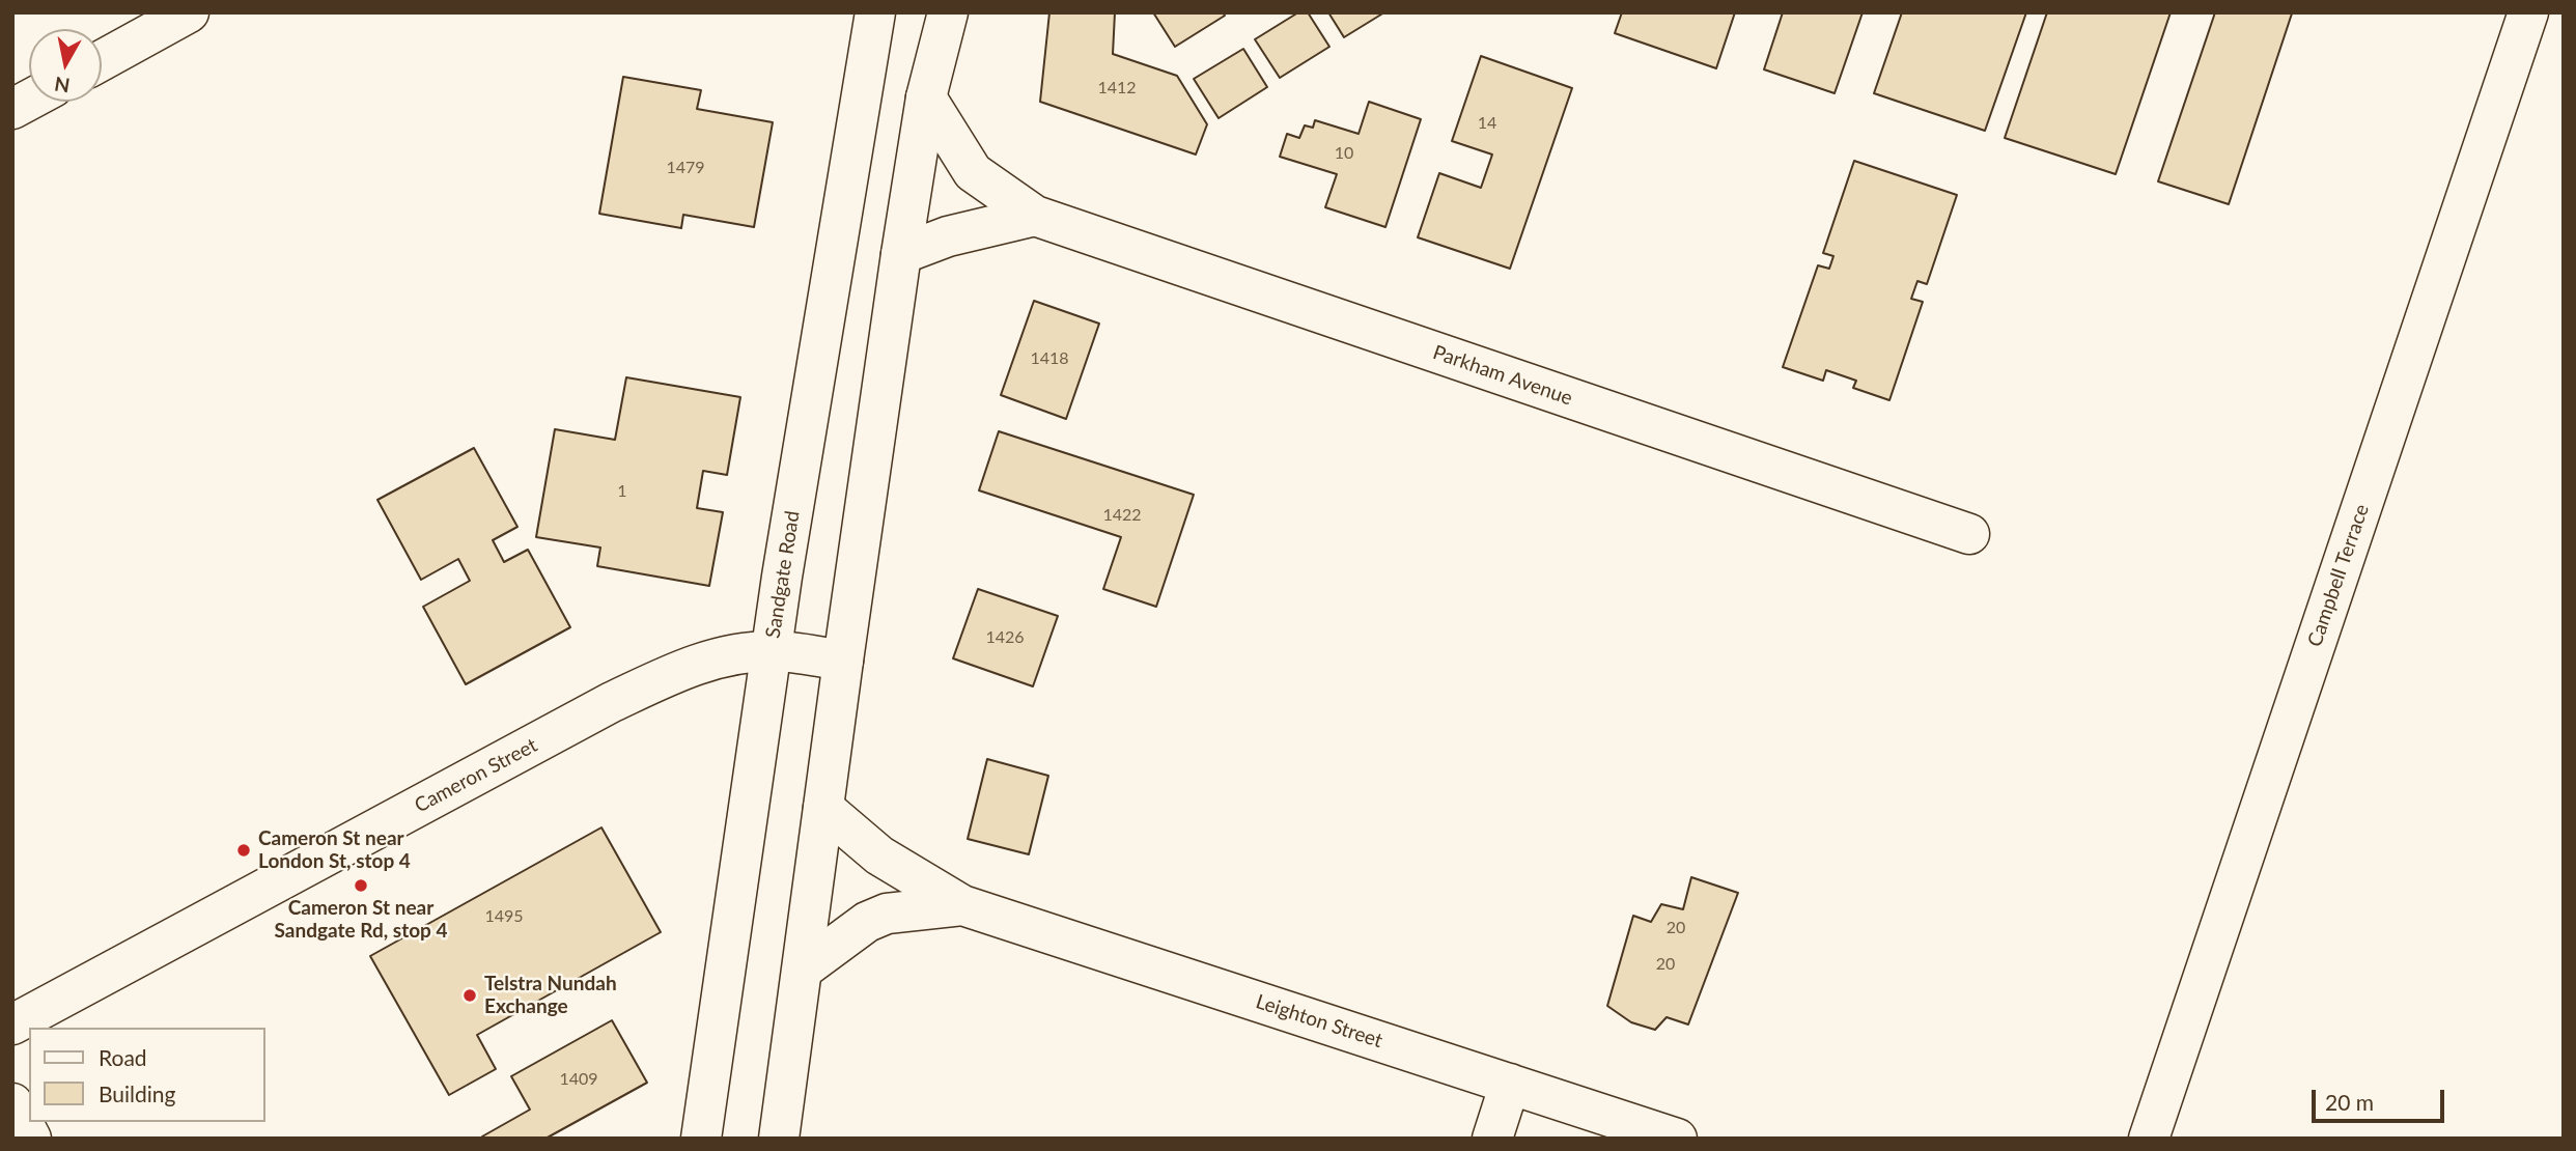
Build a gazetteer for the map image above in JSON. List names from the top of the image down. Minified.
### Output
{"streets":{"main road":["Parkham Avenue","Sandgate Road","Campbell Terrace","Cameron Street","Leighton Street"]},"crossings":[["Sandgate Road","Cameron Street"]],"places":["Cameron St near London St, stop 4","Cameron St near Sandgate Rd, stop 4","Telstra Nundah Exchange"],"house_numbers":["1412","14","10","1479","1418","1","1422","1426","1495","20","20","1409"],"legend":["Road","Building"],"scale_bar":"20 m","north":"bottom"}
